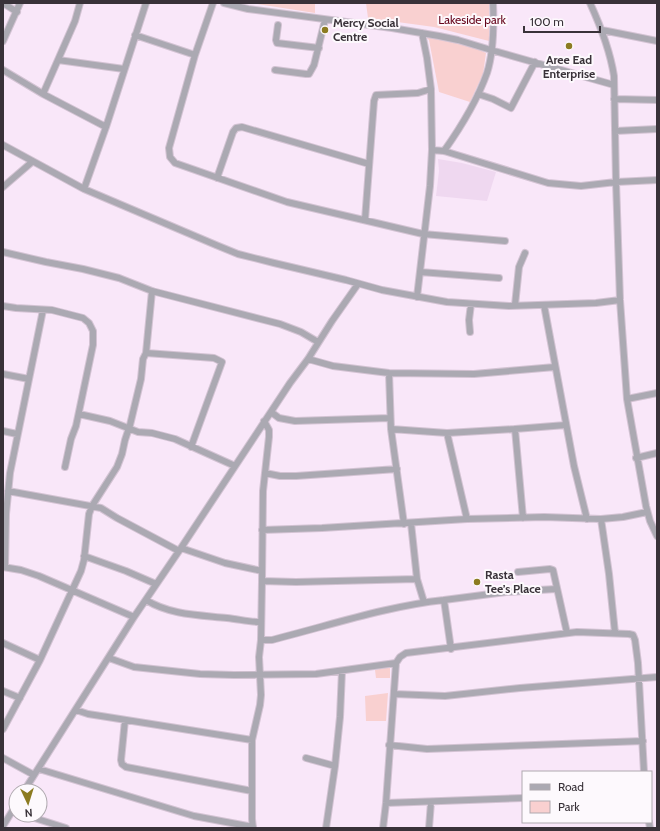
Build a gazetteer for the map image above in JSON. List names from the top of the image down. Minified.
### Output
{"parks":["Lakeside park"],"places":["Mercy Social Centre","Aree Ead Enterprise","Rasta Tee’s Place"],"legend":["Road","Park"],"scale_bar":"100 m","north":"bottom"}
